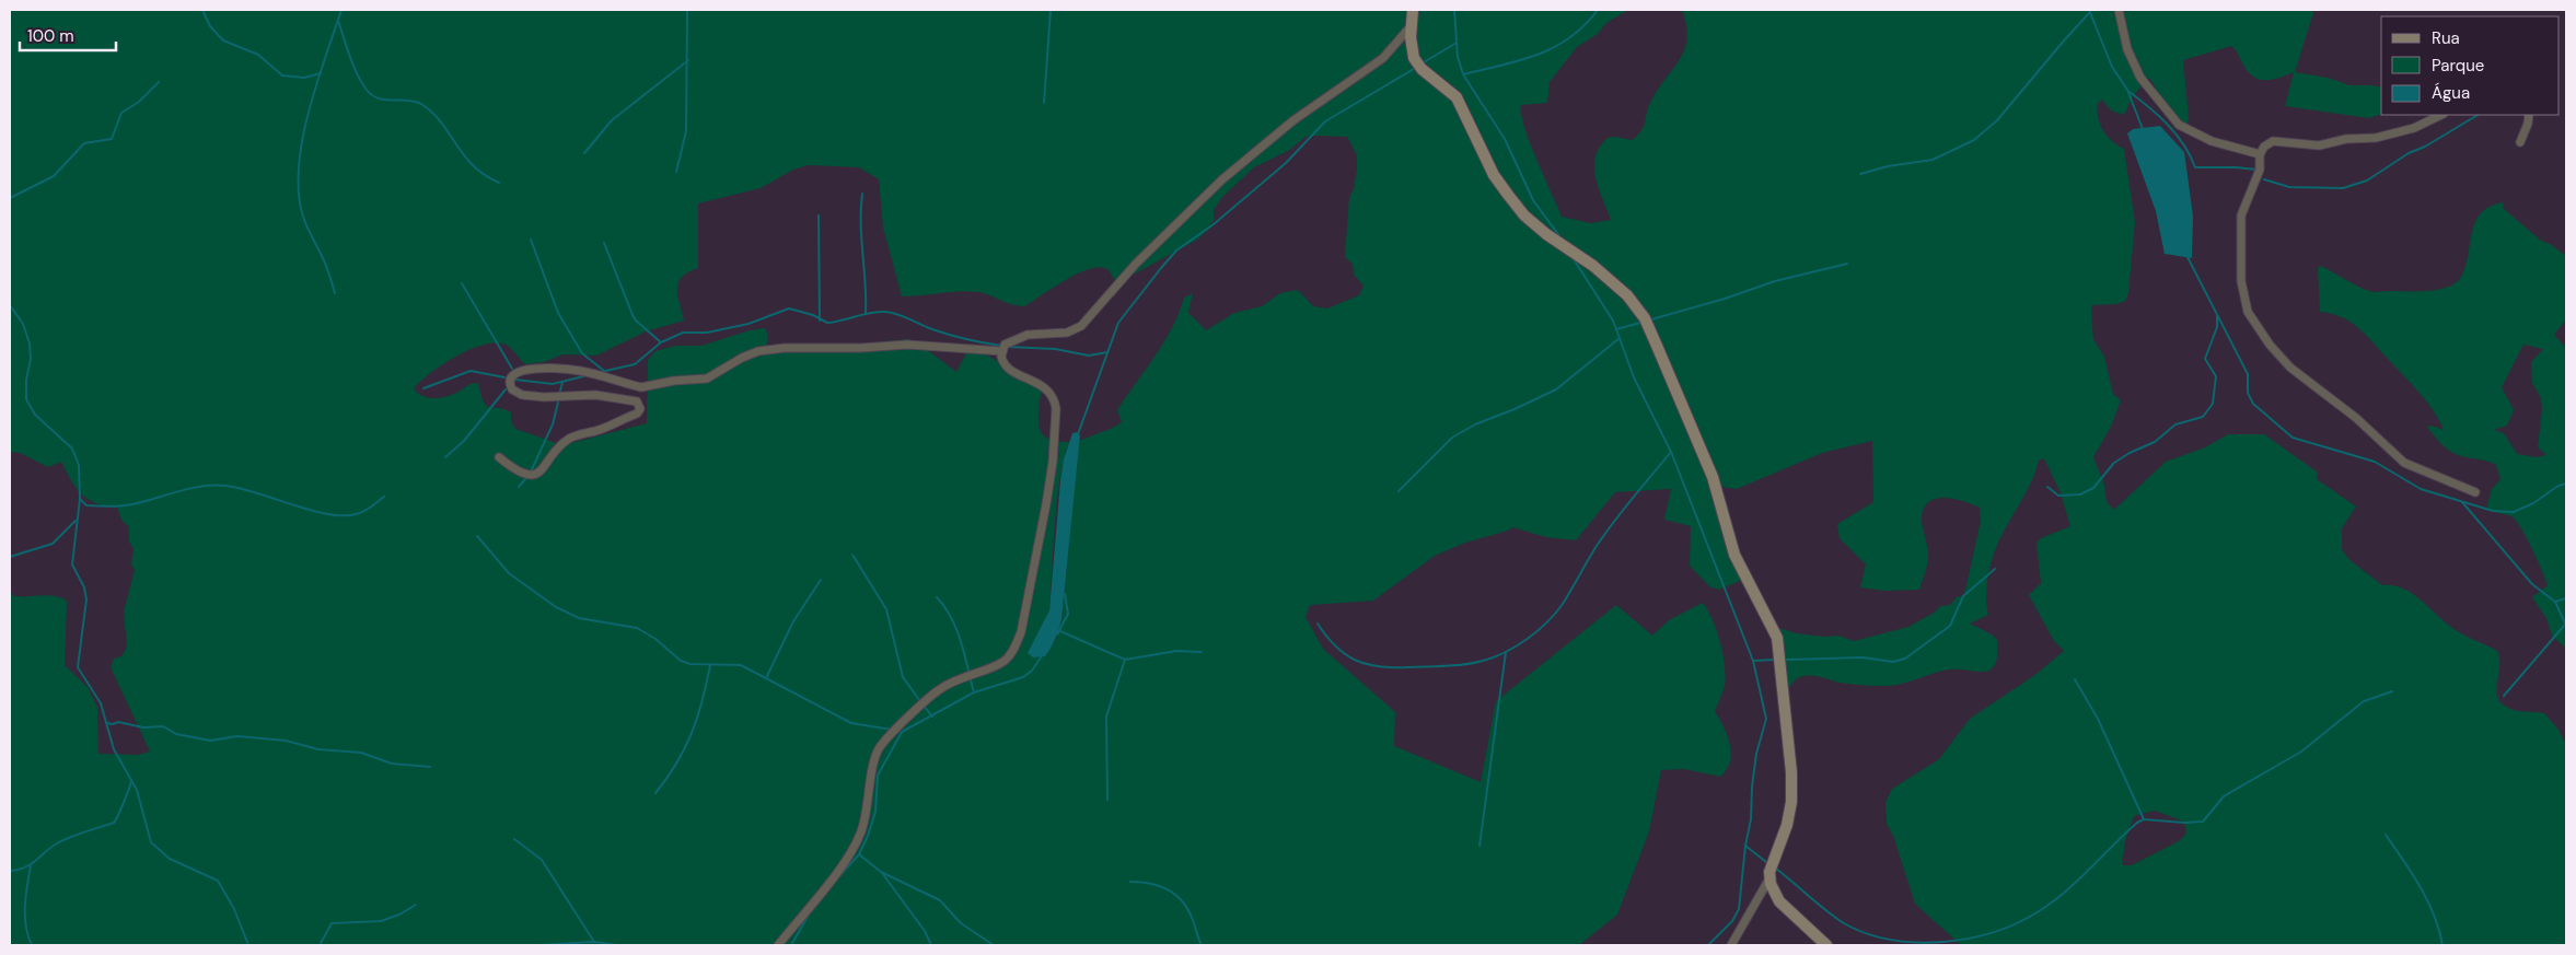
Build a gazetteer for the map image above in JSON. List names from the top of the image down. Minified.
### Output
{"legend":["Rua","Parque","Água"],"scale_bar":"100 m"}
